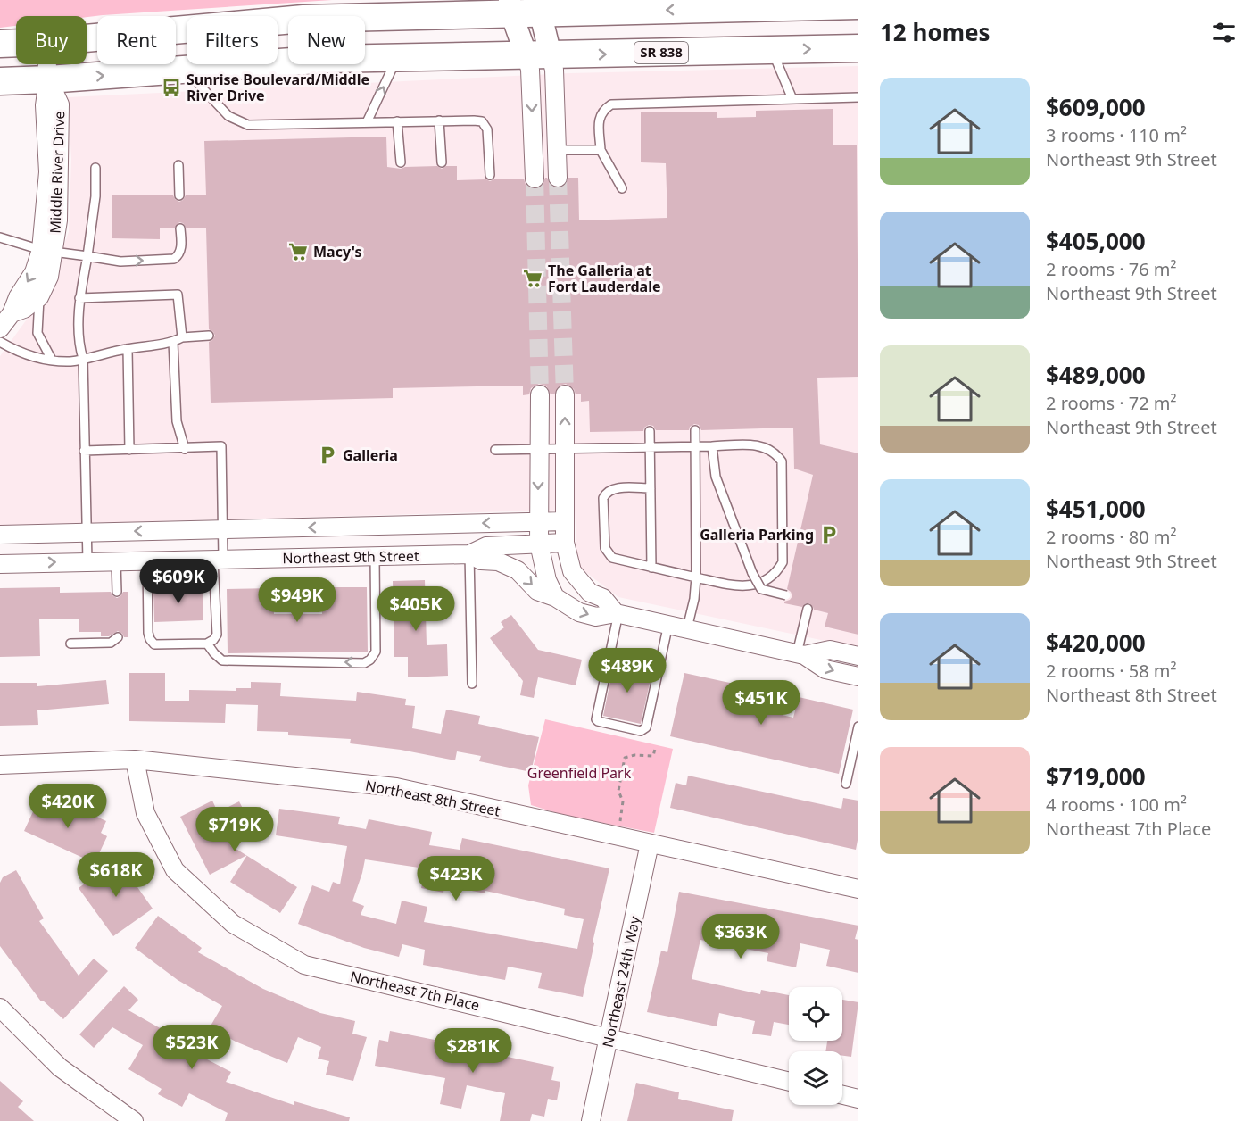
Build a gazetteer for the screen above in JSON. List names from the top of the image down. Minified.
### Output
{"streets":{"main road":["SR 838"],"street":["Middle River Drive","Northeast 9th Street","Northeast 8th Street","Northeast 24th Way","Northeast 7th Place"]},"crossings":[["SR 838","Middle River Drive"],["Northeast 8th Street","Northeast 24th Way"],["Northeast 8th Street","Northeast 7th Place"],["Northeast 24th Way","Northeast 7th Place"]],"parks":["Greenfield Park"],"places":{"bus stop":["Sunrise Boulevard/Middle River Drive"],"supermarket":["Macy's","The Galleria at Fort Lauderdale"],"parking":["Galleria","Galleria Parking"]},"page":{"heading":"12 homes","chip":["Buy","Rent","Filters","New"],"list":[{"name":"$609,000","note":"3 rooms · 110 m² · Northeast 9th Street"},{"name":"$405,000","note":"2 rooms · 76 m² · Northeast 9th Street"},{"name":"$489,000","note":"2 rooms · 72 m² · Northeast 9th Street"},{"name":"$451,000","note":"2 rooms · 80 m² · Northeast 9th Street"},{"name":"$420,000","note":"2 rooms · 58 m² · Northeast 8th Street"},{"name":"$719,000","note":"4 rooms · 100 m² · Northeast 7th Place"}],"price":["$609K","$949K","$405K","$489K","$451K","$420K","$719K","$618K","$423K","$363K","$523K","$281K"]}}
